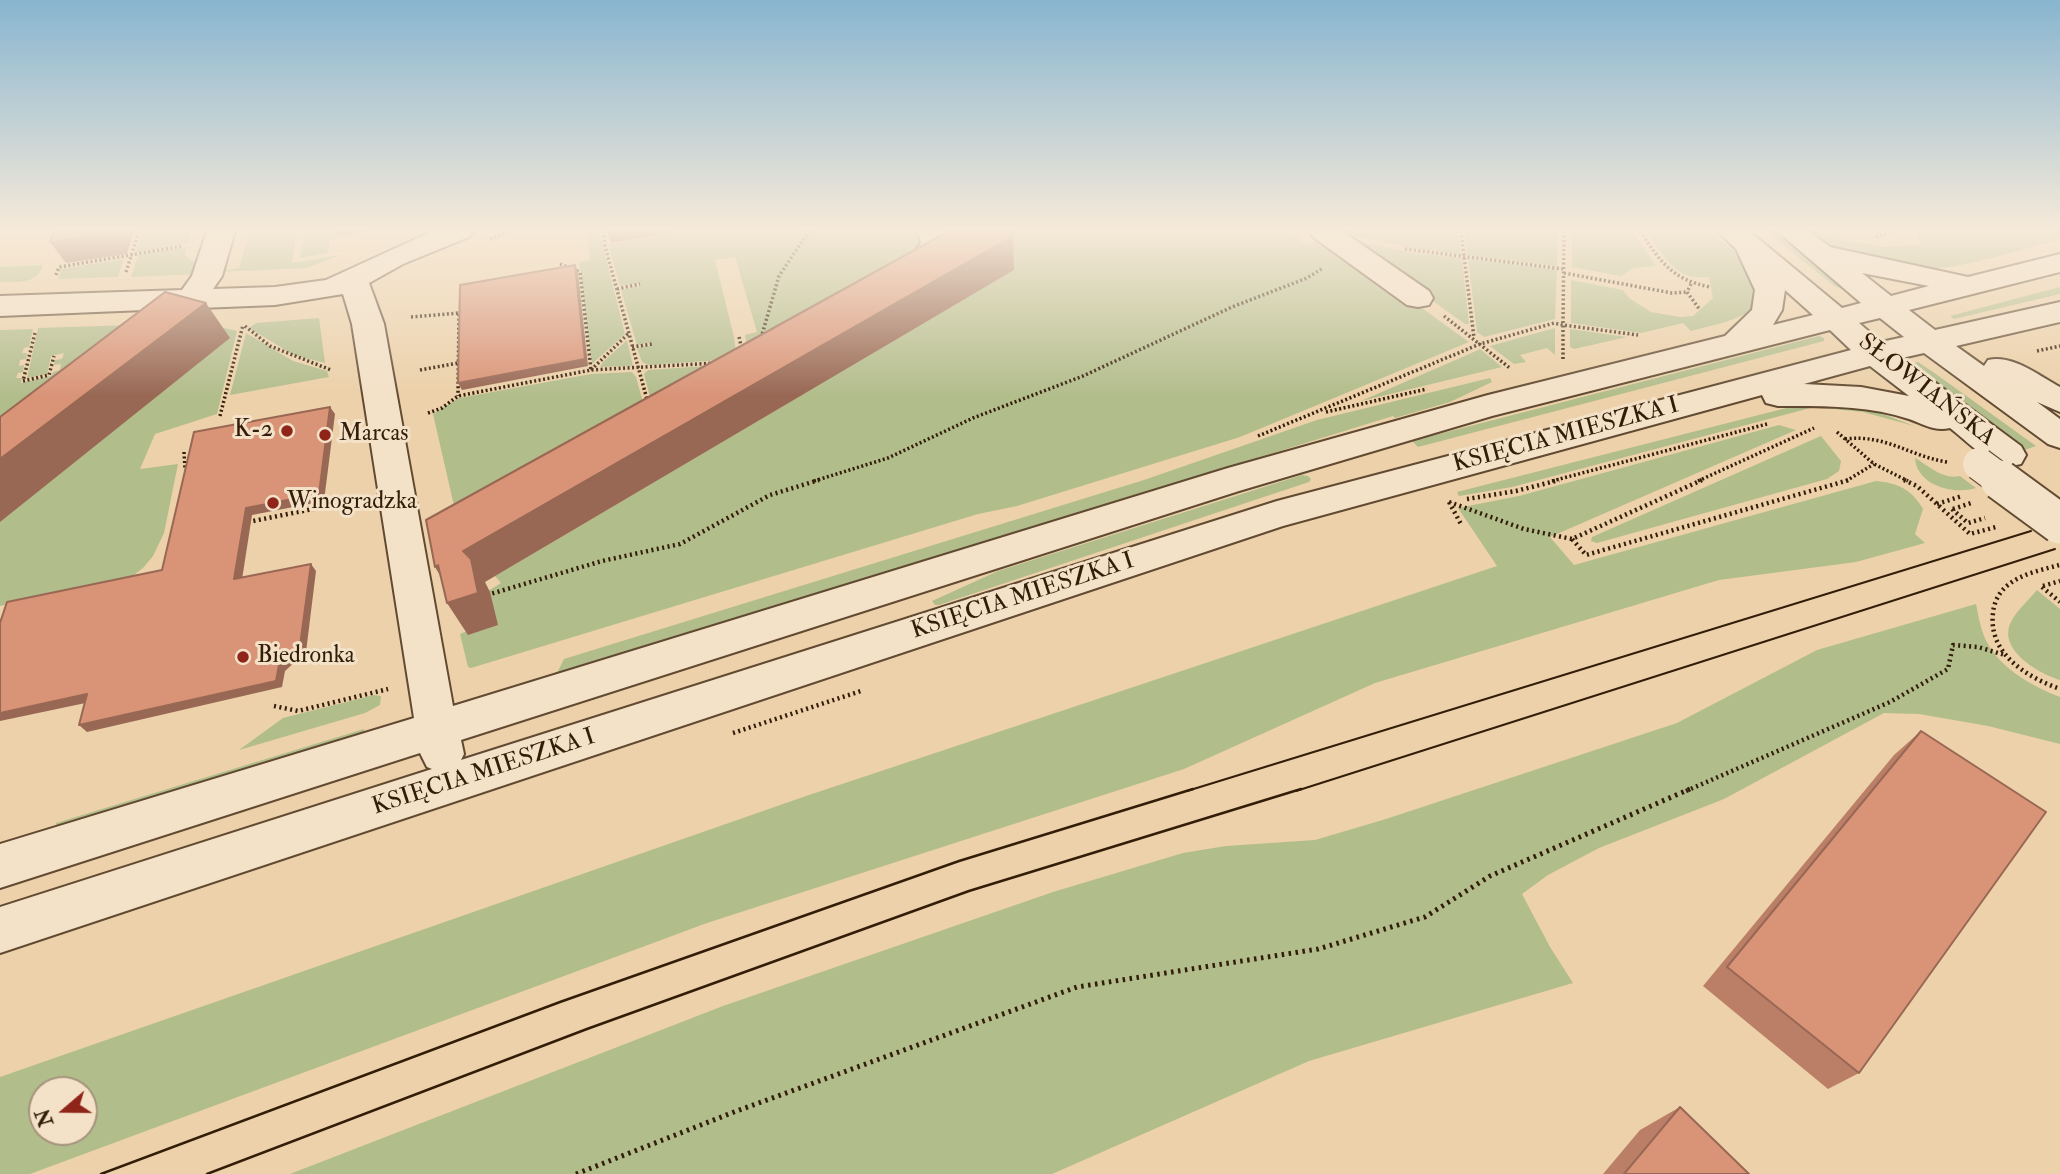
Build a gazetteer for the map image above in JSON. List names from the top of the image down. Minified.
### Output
{"streets":{"street":["SŁOWIAŃSKA","KSIĘCIA MIESZKA I"]},"crossings":[["SŁOWIAŃSKA","KSIĘCIA MIESZKA I"]],"places":["K-2","Marcas","Winogradzka","Biedronka"],"north":"left"}
